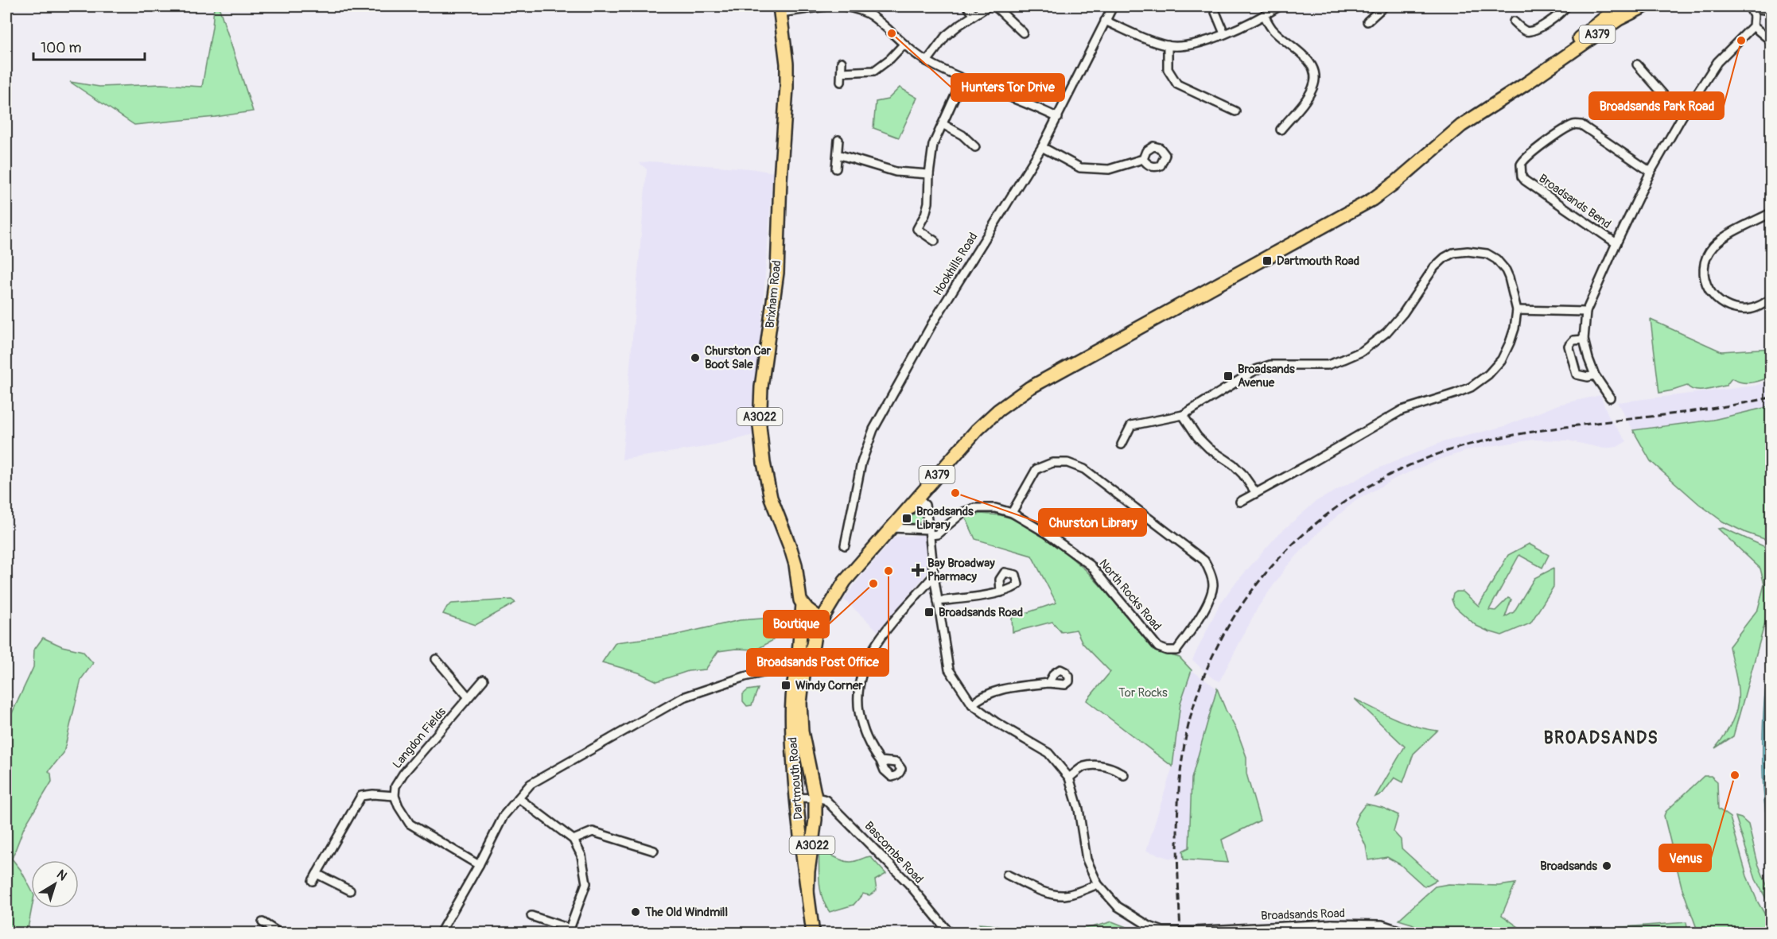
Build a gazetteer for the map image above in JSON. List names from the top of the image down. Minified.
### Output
{"streets":{"main road":["A379","Brixham Road","A3022","Dartmouth Road"],"street":["Broadsands Bend","Hookhills Road","North Rocks Road","Langdon Fields","Bascombe Road","Broadsands Road"]},"crossings":[["A379","Broadsands Road"],["Brixham Road","Dartmouth Road"],["North Rocks Road","Broadsands Road"],["Dartmouth Road","Bascombe Road"]],"districts":["BROADSANDS"],"parks":["Tor Rocks"],"places":{"other":["Hunters Tor Drive","Broadsands Park Road","Churston Car Boot Sale","Churston Library","Broadsands Post Office","Boutique","Venus","Broadsands","The Old Windmill"],"transit":["Dartmouth Road","Broadsands Avenue","Broadsands Library","Broadsands Road","Windy Corner"],"health":["Bay Broadway Pharmacy"]},"scale_bar":"100 m","north":"top right"}
